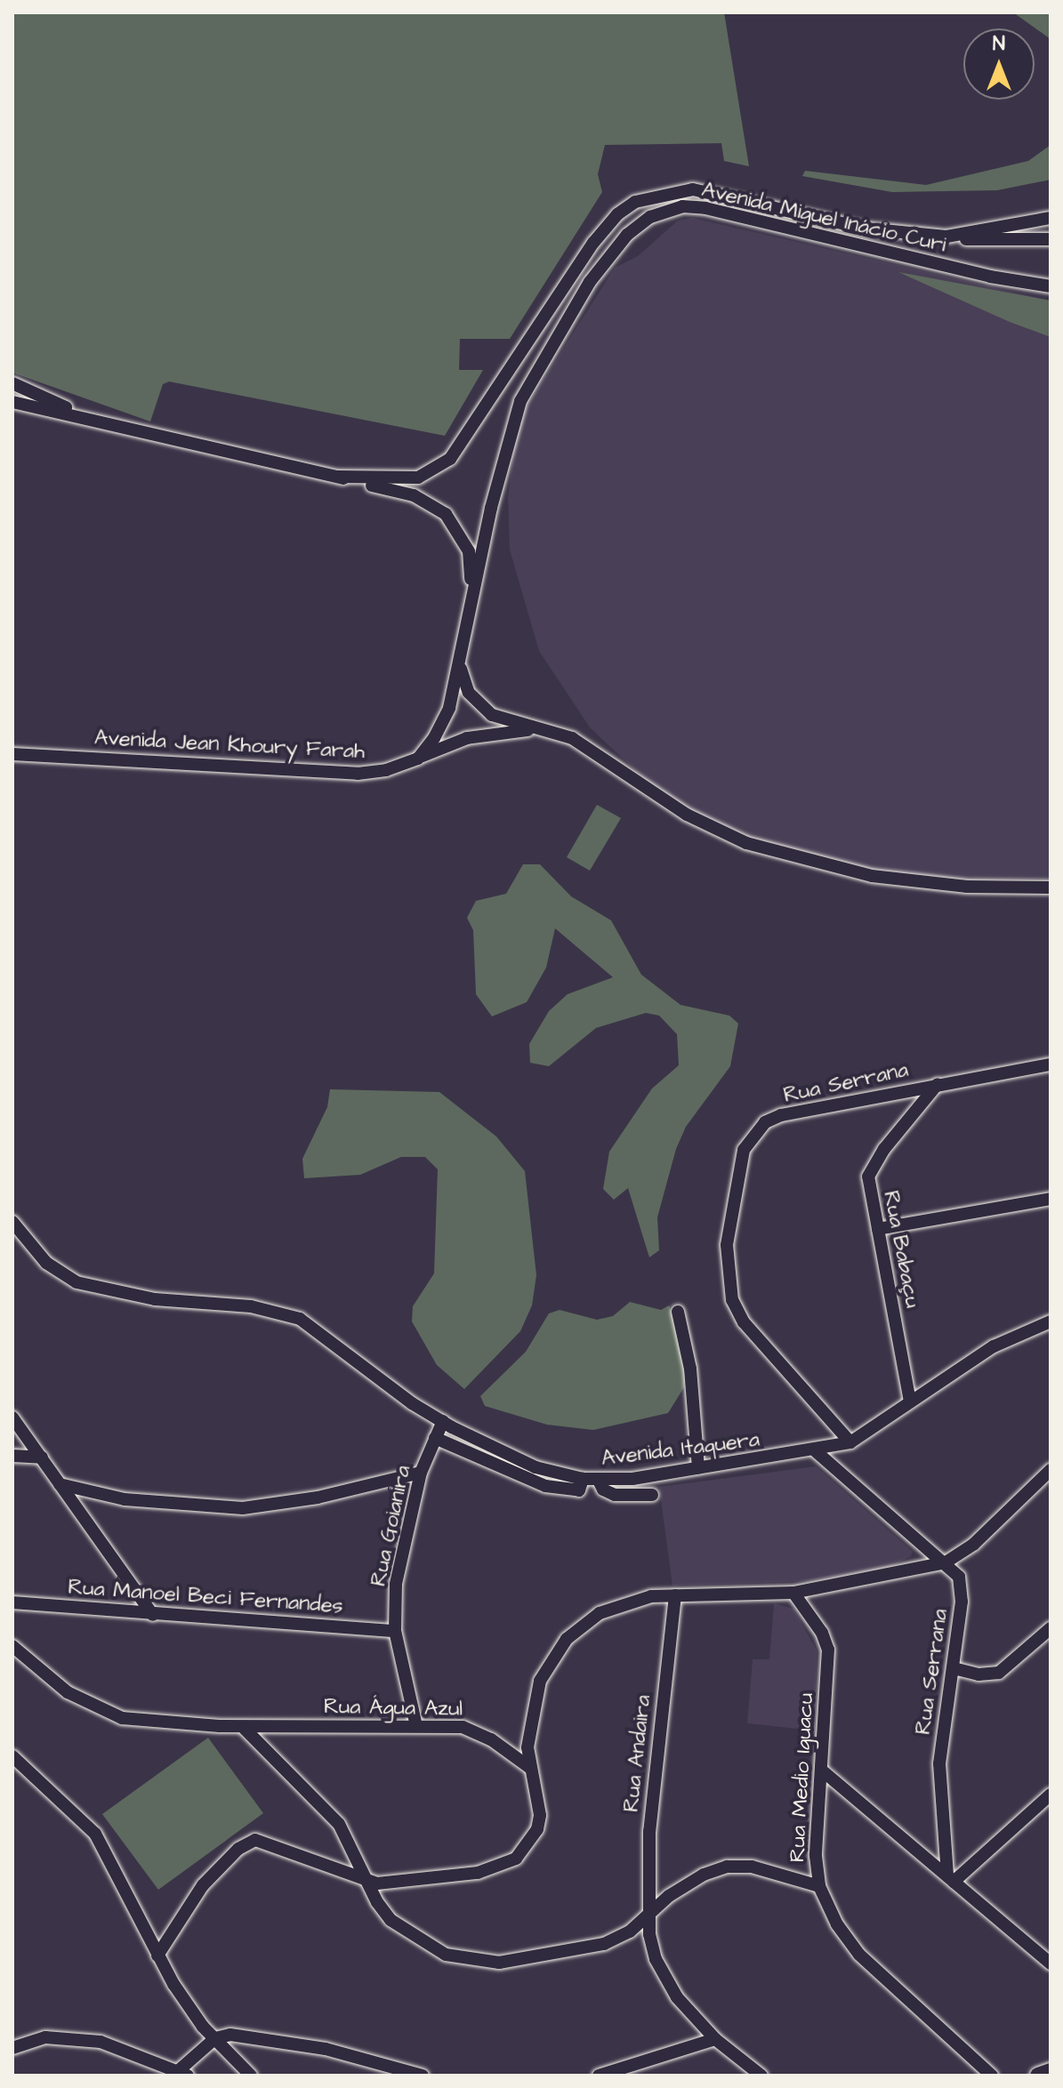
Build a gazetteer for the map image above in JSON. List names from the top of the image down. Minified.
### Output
{"streets":{"street":["Avenida Miguel Inácio Curi","Avenida Jean Khoury Farah","Rua Serrana","Rua Babaçu","Avenida Itaquera","Rua Goianira","Rua Manoel Beci Fernandes","Rua Água Azul","Rua Andaira","Rua Medio Iguacu"]},"crossings":[["Avenida Miguel Inácio Curi","Avenida Jean Khoury Farah"],["Rua Serrana","Rua Babaçu"],["Rua Serrana","Avenida Itaquera"],["Rua Babaçu","Avenida Itaquera"],["Avenida Itaquera","Rua Goianira"],["Rua Goianira","Rua Manoel Beci Fernandes"],["Rua Goianira","Rua Água Azul"]],"north":"top"}
